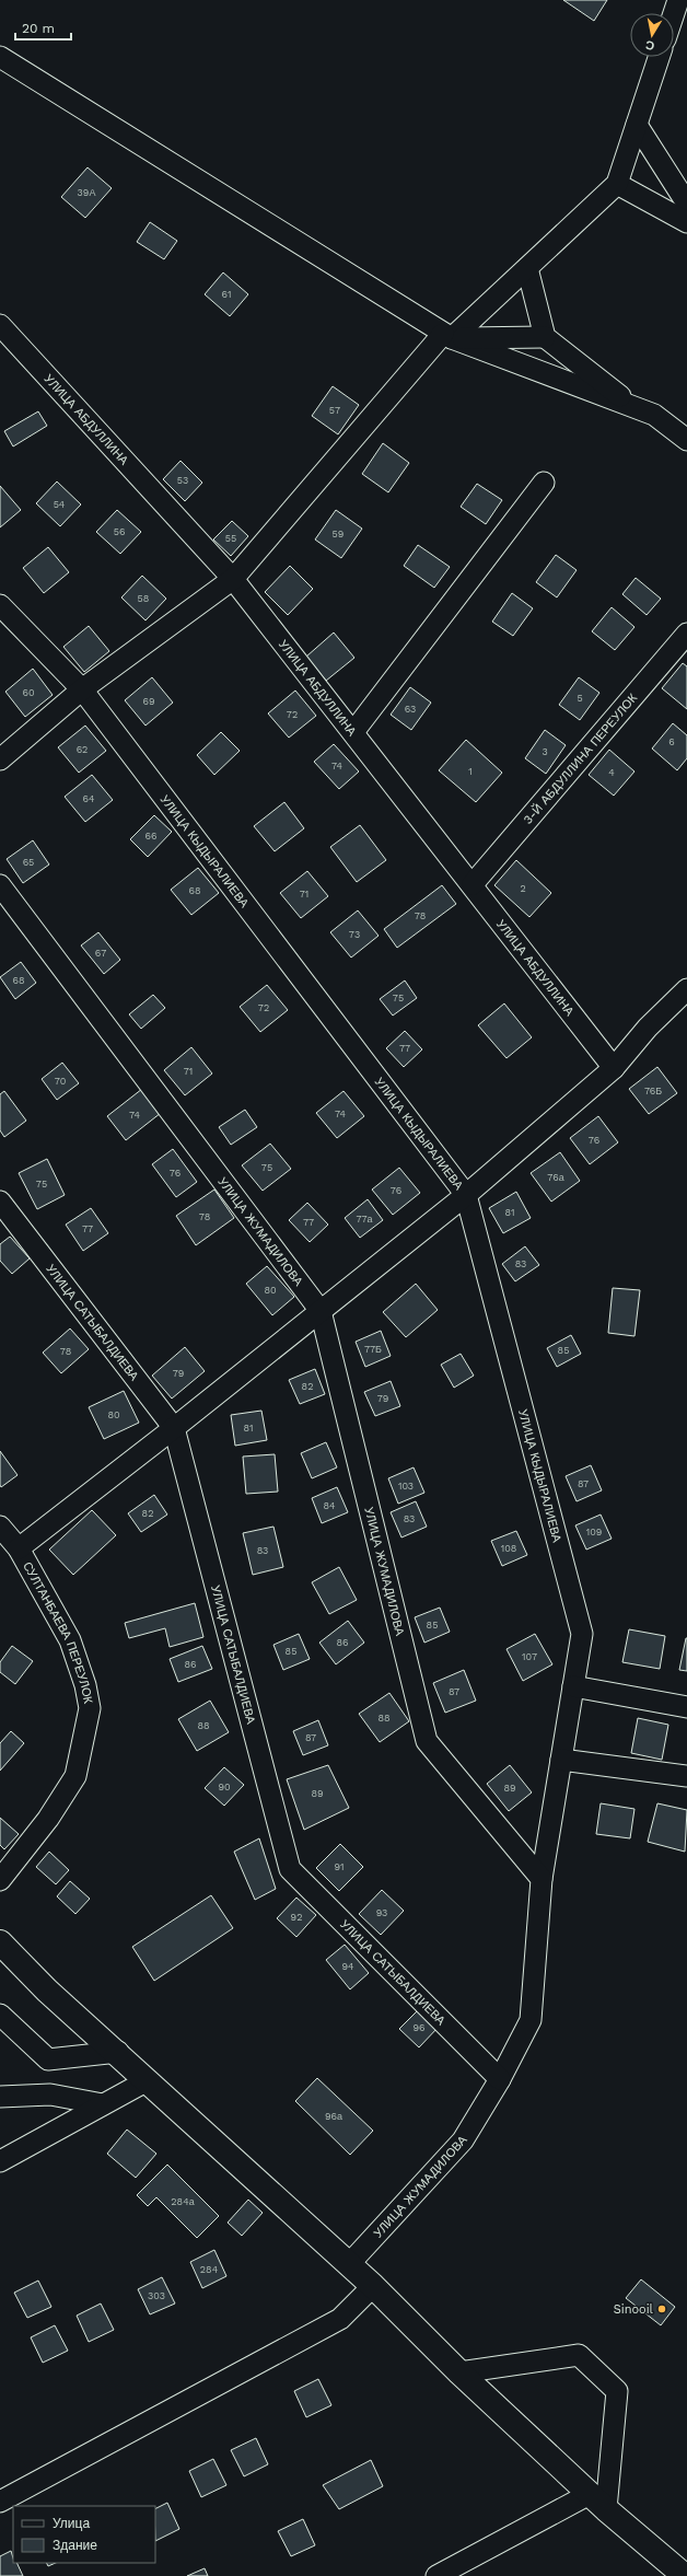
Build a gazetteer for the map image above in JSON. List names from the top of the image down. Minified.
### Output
{"streets":{"street":["УЛИЦА АБДУЛЛИНА","3-Й АБДУЛЛИНА ПЕРЕУЛОК","УЛИЦА КЫДЫРАЛИЕВА","УЛИЦА ЖУМАДИЛОВА","УЛИЦА САТЫБАЛДИЕВА","СУЛТАНБАЕВА ПЕРЕУЛОК"]},"crossings":[["УЛИЦА АБДУЛЛИНА","3-Й АБДУЛЛИНА ПЕРЕУЛОК"],["УЛИЦА КЫДЫРАЛИЕВА","УЛИЦА ЖУМАДИЛОВА"],["УЛИЦА ЖУМАДИЛОВА","УЛИЦА САТЫБАЛДИЕВА"]],"places":["Sinooil"],"house_numbers":["39А","61","57","53","54","56","59","55","58","60","5","69","63","72","6","62","3","74","1","4","64","66","65","2","68","71","78","73","67","68","75","72","77","71","70","76Б","74","74","76","75","76","76а","75","76","81","78","77а","77","77","83","80","77Б","85","78","79","82","79","80","81","87","103","84","82","83","109","108","83","85","86","85","107","86","87","88","88","87","90","89","89","91","93","92","94","96","96а","284а","284","303"],"legend":["Улица","Здание"],"scale_bar":"20 m","north":"bottom"}
